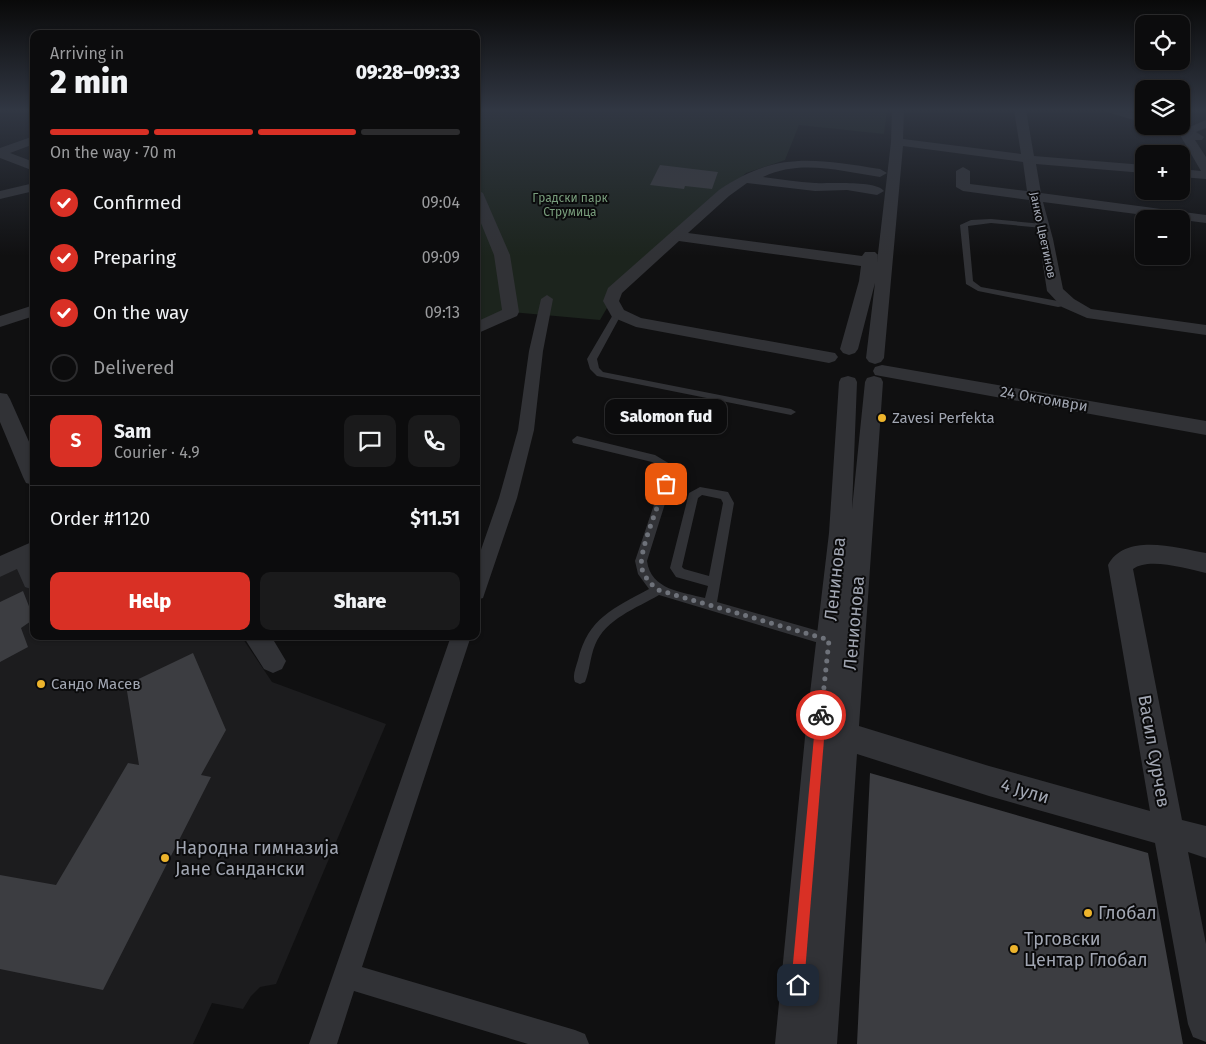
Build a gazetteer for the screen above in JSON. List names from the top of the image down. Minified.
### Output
{"streets":{"street":["Јанко Цветинов","24 Октомври","Ленинова","Ленионова","Васил Сурчев","4 Јули"]},"crossings":[["24 Октомври","Ленинова"],["24 Октомври","Ленионова"],["Ленинова","Ленионова"],["Ленионова","4 Јули"],["Васил Сурчев","4 Јули"]],"parks":["Градски парк Струмица"],"places":["Zavesi Perfekta","Salomon fud","Сандо Масев","Народна гимназија Јане Сандански","Глобал","Трговски Центар Глобал"],"page":{"map_buttons":["+","−"],"heading":["2 min","Arriving in","09:28–09:33"],"panel":["Sam","Courier · 4.9","Order #1120","$11.51"],"bar":"On the way · 70 m","list":[["Confirmed","09:04"],["Preparing","09:09"],["On the way","09:13"],"Delivered"],"bubble":"Salomon fud","round":"S","buttons":["Help","Share"]}}
